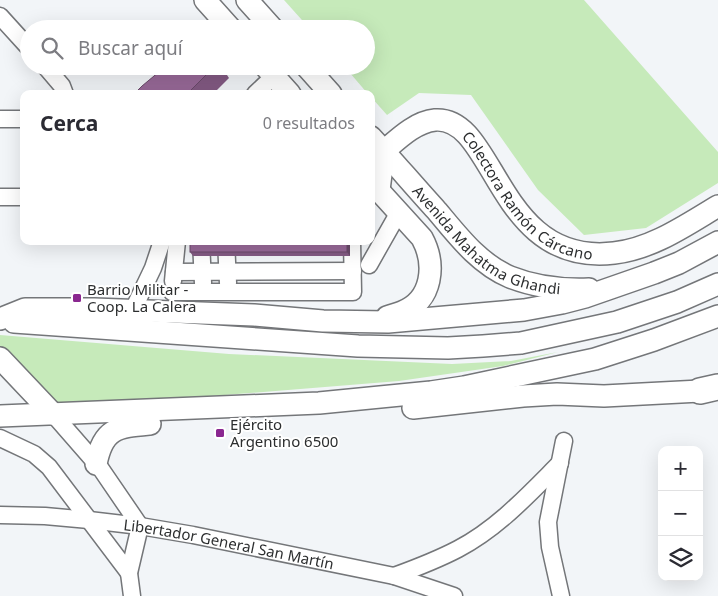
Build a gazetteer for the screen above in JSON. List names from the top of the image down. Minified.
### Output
{"streets":{"main road":["Colectora Ramón Cárcano","Avenida Mahatma Ghandi"],"street":["Libertador General San Martín"]},"crossings":[["Colectora Ramón Cárcano","Avenida Mahatma Ghandi"]],"places":{"transit":["Barrio Militar - Coop. La Calera","Ejército Argentino 6500"]},"page":{"search":"Buscar aquí","heading":["Cerca","0 resultados"],"map_buttons":["+","−"]}}
